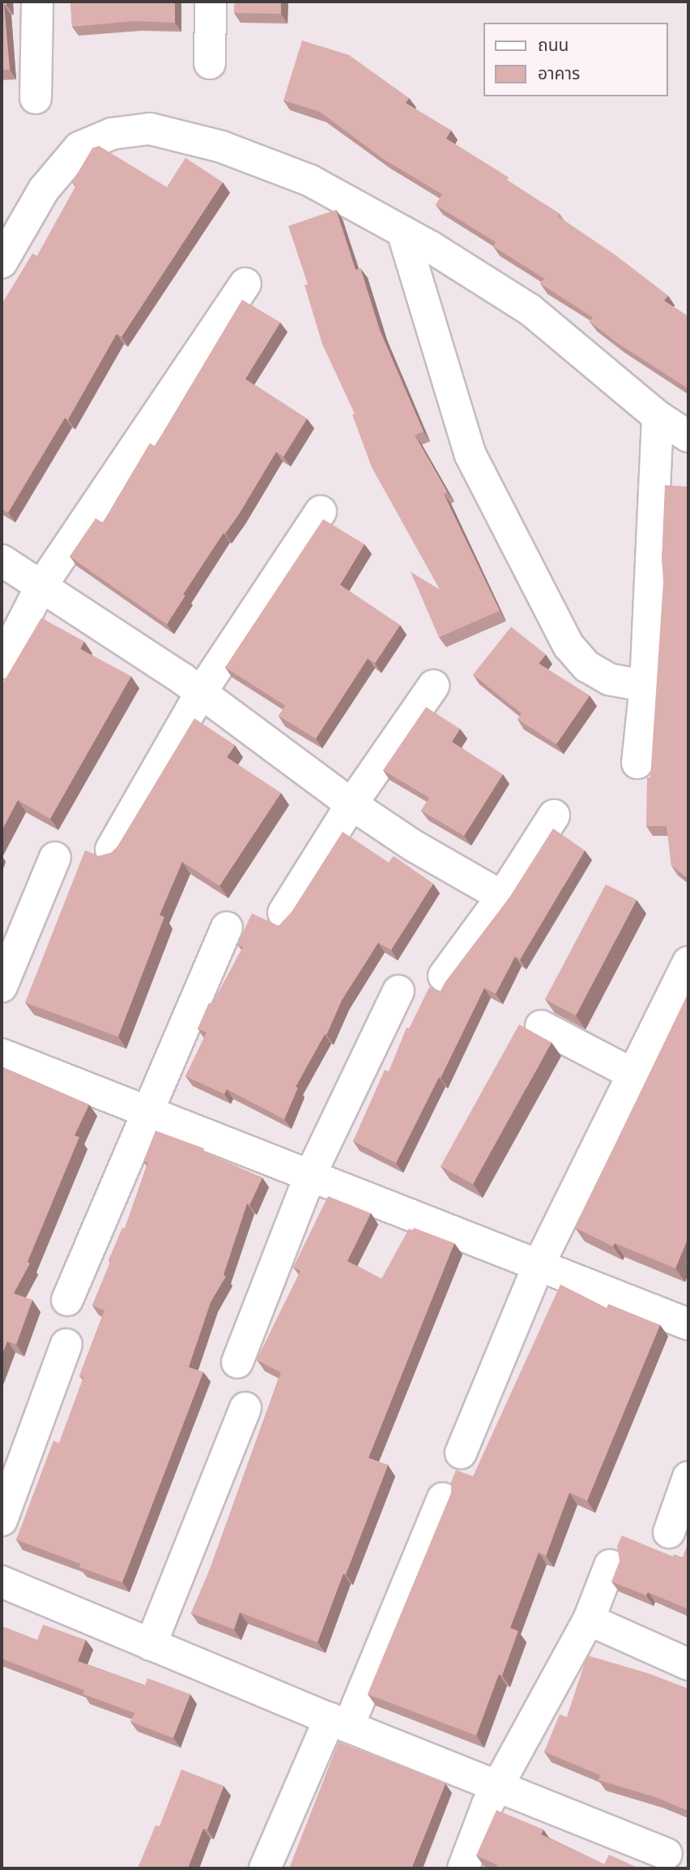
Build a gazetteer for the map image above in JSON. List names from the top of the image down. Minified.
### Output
{"legend":["ถนน","อาคาร"]}
